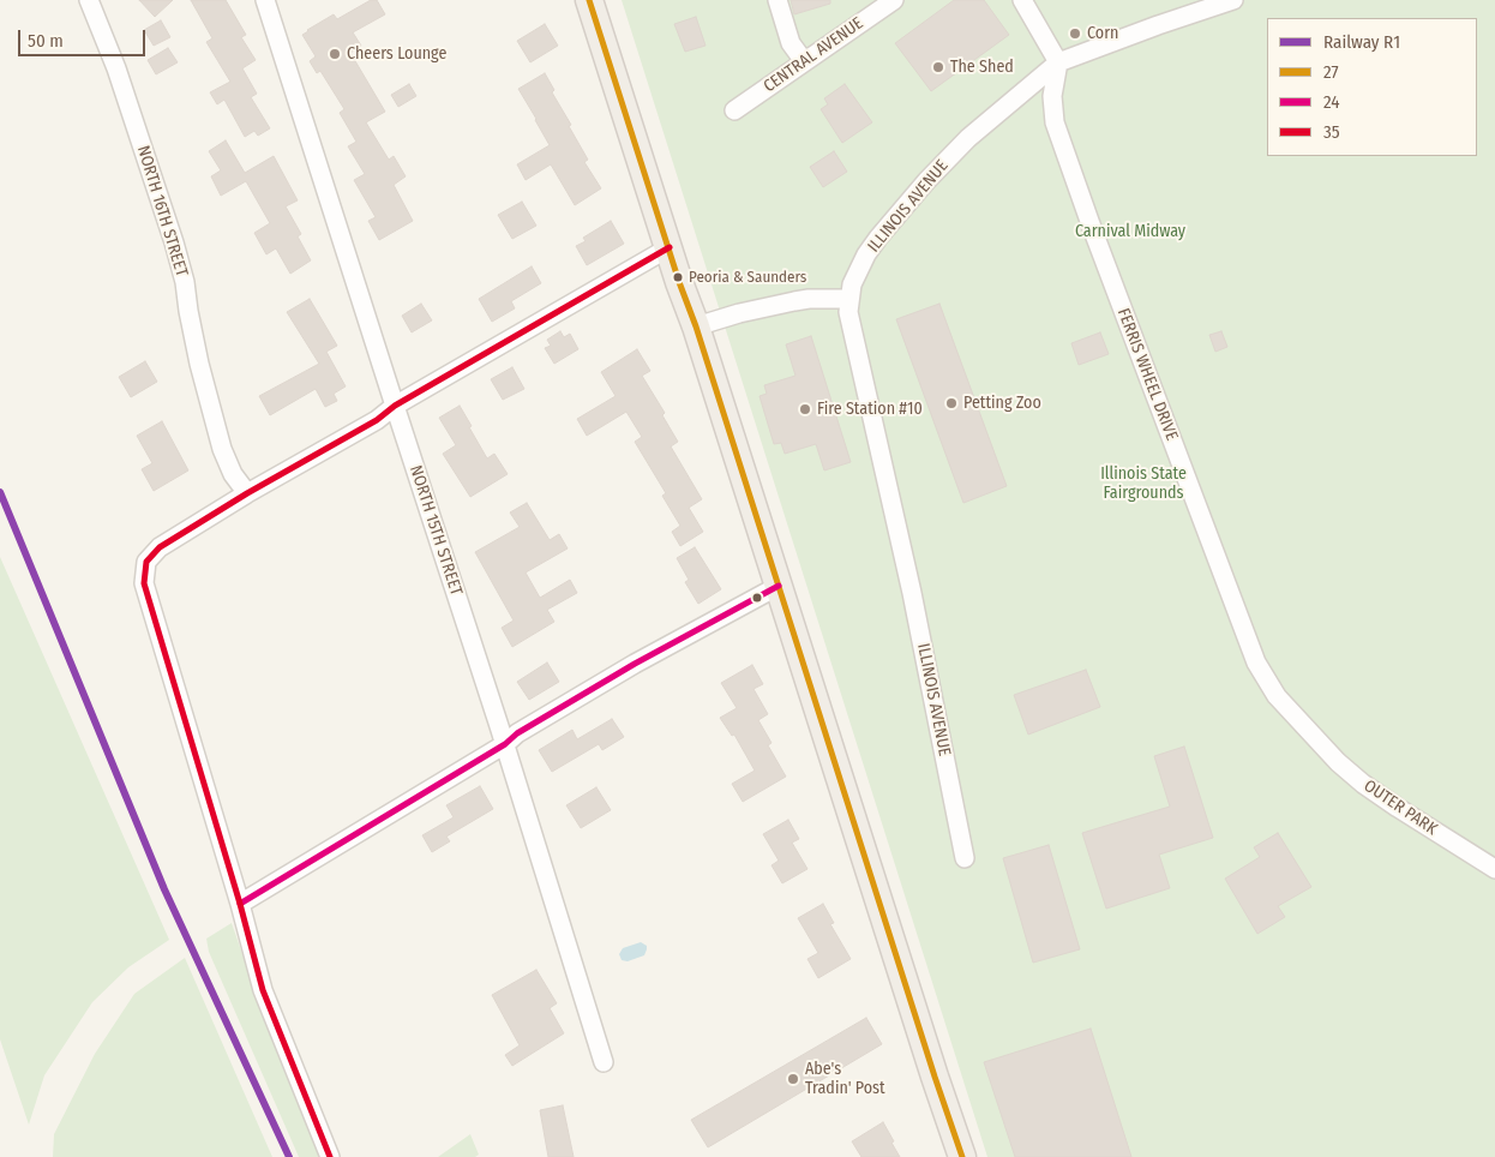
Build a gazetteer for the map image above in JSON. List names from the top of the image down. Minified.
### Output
{"streets":{"street":["CENTRAL AVENUE","ILLINOIS AVENUE","NORTH 16TH STREET","FERRIS WHEEL DRIVE","NORTH 15TH STREET","OUTER PARK"]},"crossings":[["ILLINOIS AVENUE","FERRIS WHEEL DRIVE"],["FERRIS WHEEL DRIVE","OUTER PARK"]],"parks":["Carnival Midway","Illinois State Fairgrounds"],"places":["Corn","Cheers Lounge","The Shed","Peoria & Saunders","Petting Zoo","Fire Station #10","Abe's Tradin' Post"],"lines":["transit line 27","transit line 35","rail line R1","transit line 24"],"legend":["Railway R1","27","24","35"],"scale_bar":"50 m"}
